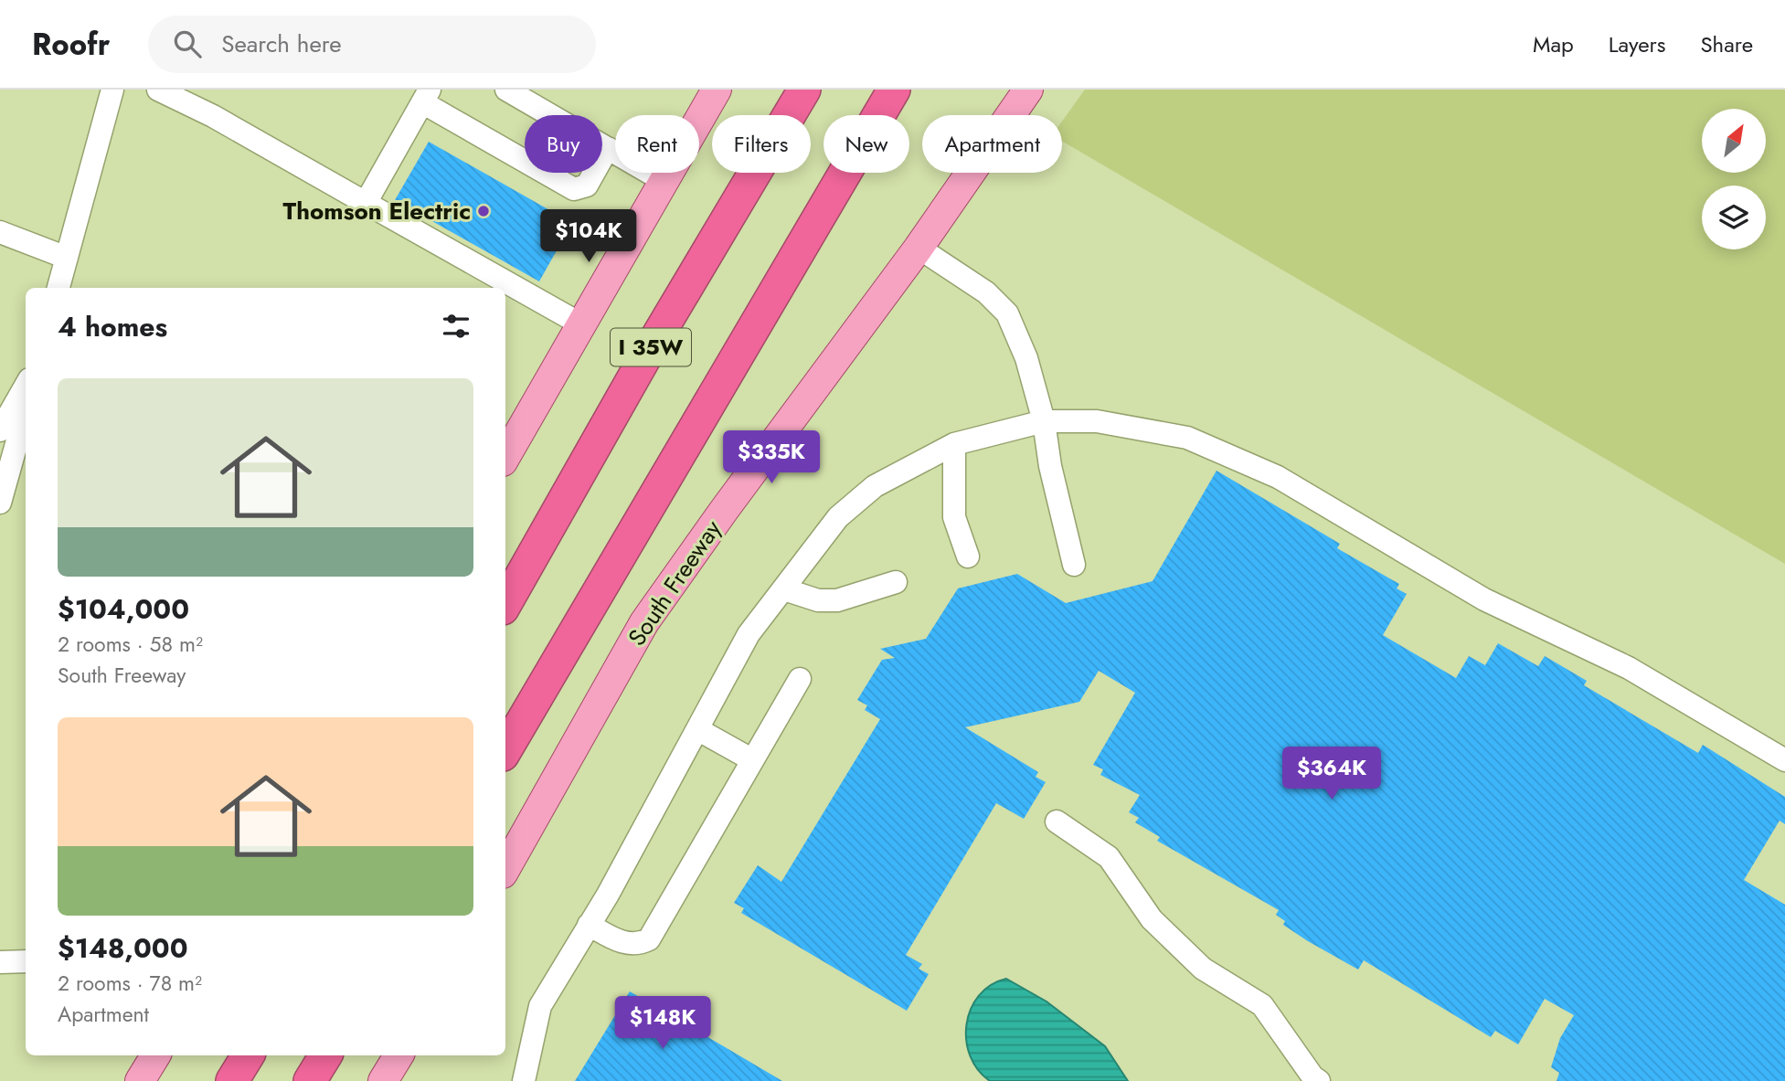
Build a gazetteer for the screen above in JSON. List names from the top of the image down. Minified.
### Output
{"streets":{"highway":["I 35W"],"main road":["South Freeway"]},"places":["Thomson Electric"],"north":"top right","page":{"header":"Roofr","search":"Search here","nav":["Map","Layers","Share"],"chip":["Buy","Rent","Filters","New","Apartment"],"price":["$104K","$335K","$364K","$148K"],"heading":"4 homes","list":[{"name":"$104,000","note":"2 rooms · 58 m² · South Freeway"},{"name":"$148,000","note":"2 rooms · 78 m² · Apartment"}]}}
